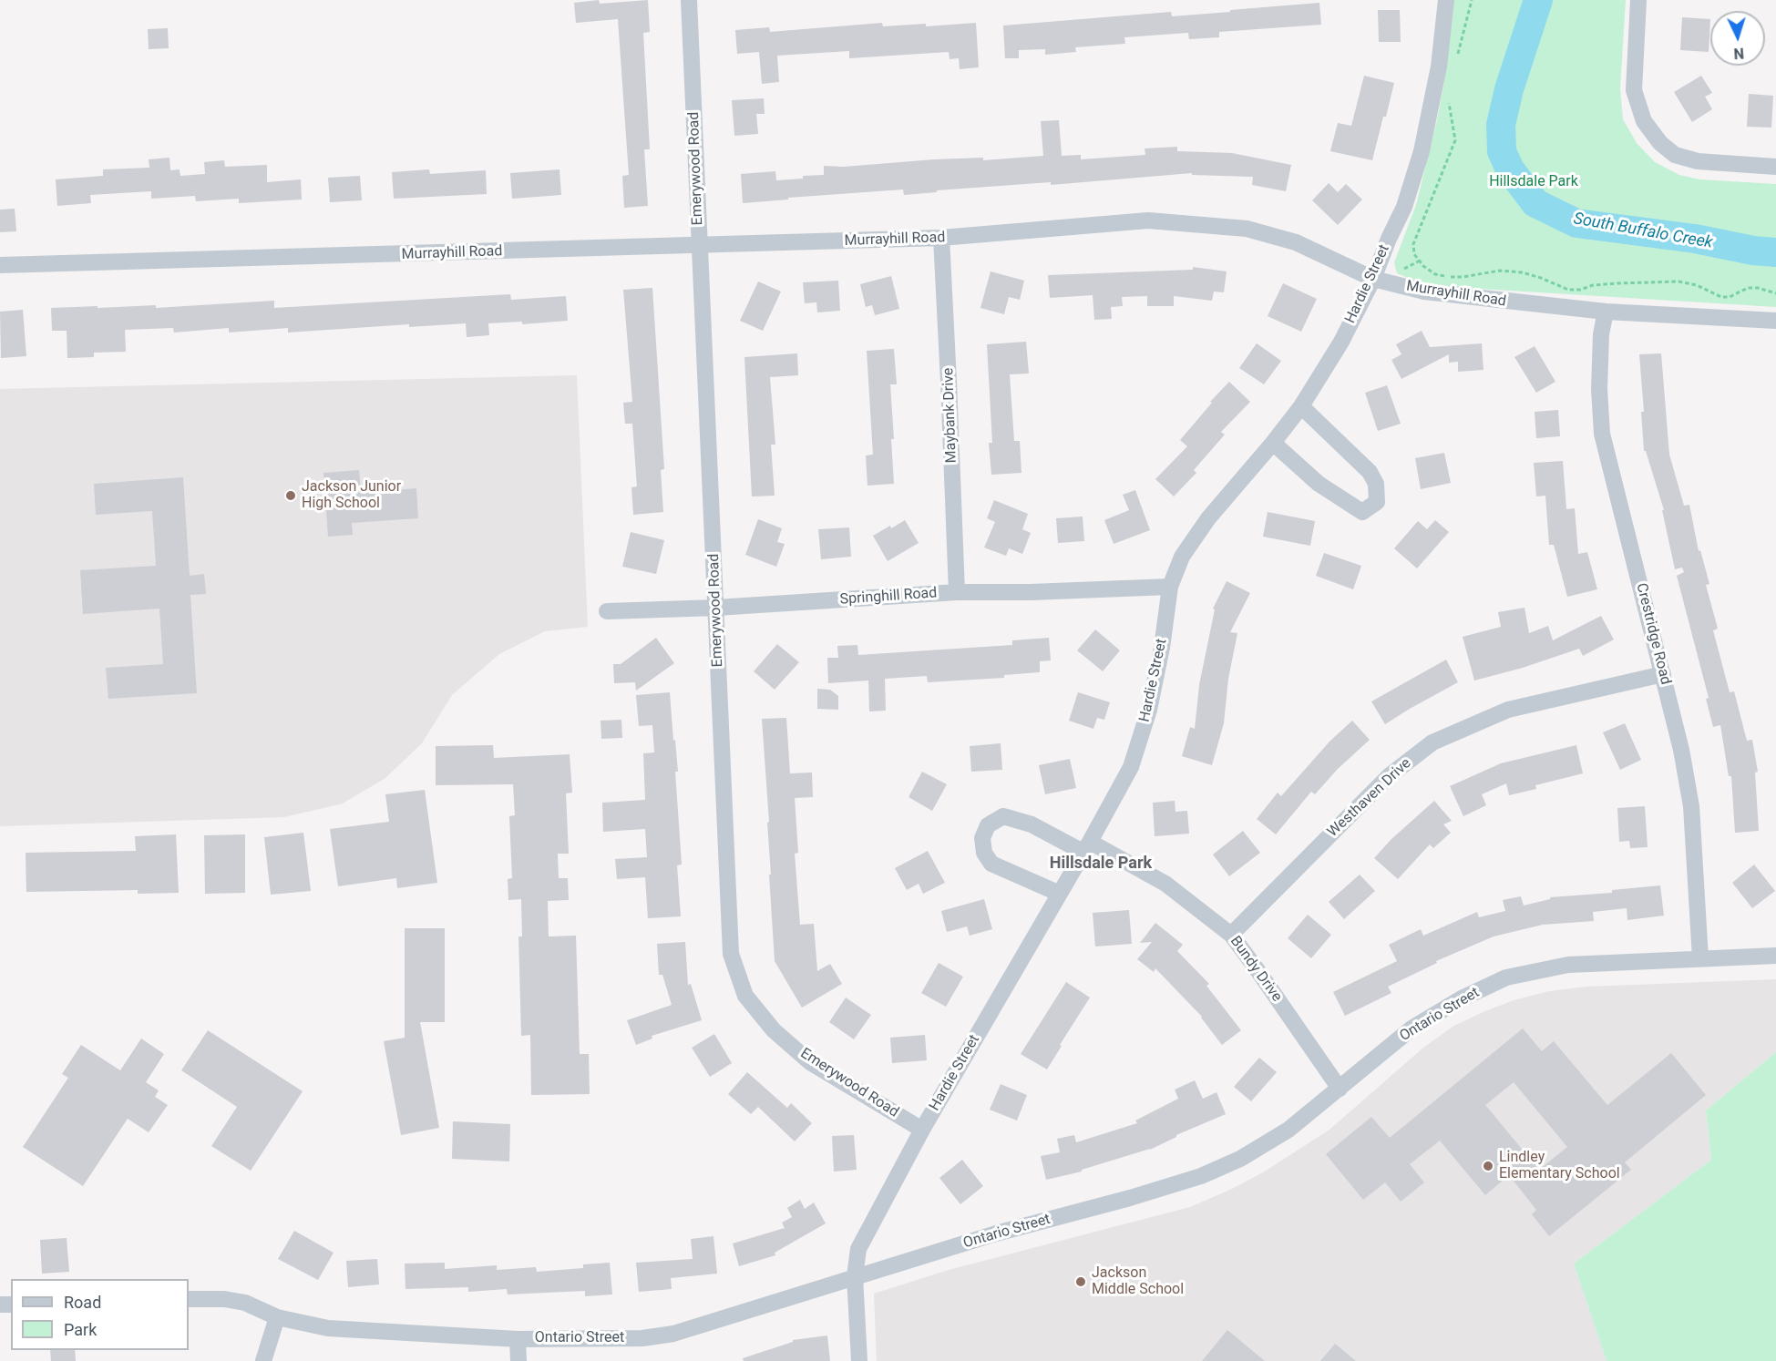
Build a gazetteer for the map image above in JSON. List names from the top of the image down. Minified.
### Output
{"streets":{"street":["Emerywood Road","Murrayhill Road","Hardie Street","Maybank Drive","Springhill Road","Crestridge Road","Westhaven Drive","Bundy Drive","Ontario Street"]},"crossings":[["Emerywood Road","Murrayhill Road"],["Emerywood Road","Hardie Street"],["Emerywood Road","Springhill Road"],["Murrayhill Road","Hardie Street"],["Murrayhill Road","Maybank Drive"],["Murrayhill Road","Crestridge Road"],["Hardie Street","Springhill Road"],["Hardie Street","Bundy Drive"],["Hardie Street","Ontario Street"],["Maybank Drive","Springhill Road"],["Crestridge Road","Westhaven Drive"],["Crestridge Road","Ontario Street"],["Westhaven Drive","Bundy Drive"],["Bundy Drive","Ontario Street"]],"districts":["Hillsdale Park"],"water":["South Buffalo Creek"],"parks":["Hillsdale Park"],"places":["Jackson Junior High School","Lindley Elementary School","Jackson Middle School"],"legend":["Road","Park"],"north":"bottom"}
